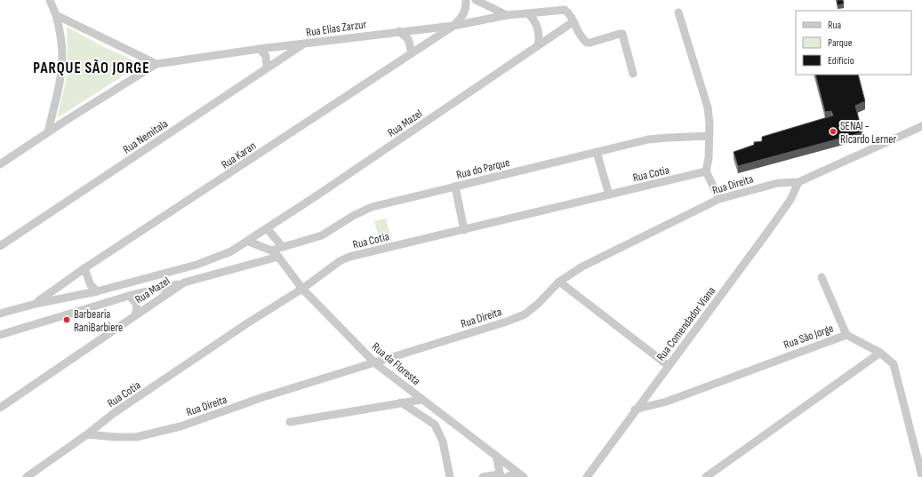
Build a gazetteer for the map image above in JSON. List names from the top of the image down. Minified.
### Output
{"streets":{"street":["Rua Elias Zarzur","Rua Mazel","Rua Nemitala","Rua Karan","Rua do Parque","Rua Cotia","Rua Direita","Rua Comendador Viana","Rua São Jorge","Rua da Floresta"]},"crossings":[["Rua Elias Zarzur","Rua Mazel"],["Rua Elias Zarzur","Rua Nemitala"],["Rua Elias Zarzur","Rua Karan"],["Rua Mazel","Rua Karan"],["Rua Mazel","Rua da Floresta"],["Rua do Parque","Rua da Floresta"],["Rua Cotia","Rua Direita"],["Rua Cotia","Rua da Floresta"],["Rua Direita","Rua Comendador Viana"],["Rua Direita","Rua da Floresta"],["Rua Comendador Viana","Rua São Jorge"]],"districts":["PARQUE SÃO JORGE"],"places":["SENAI - RIcardo Lerner","Barbearia RaniBarbiere"],"legend":["Rua","Parque","Edifício"]}
